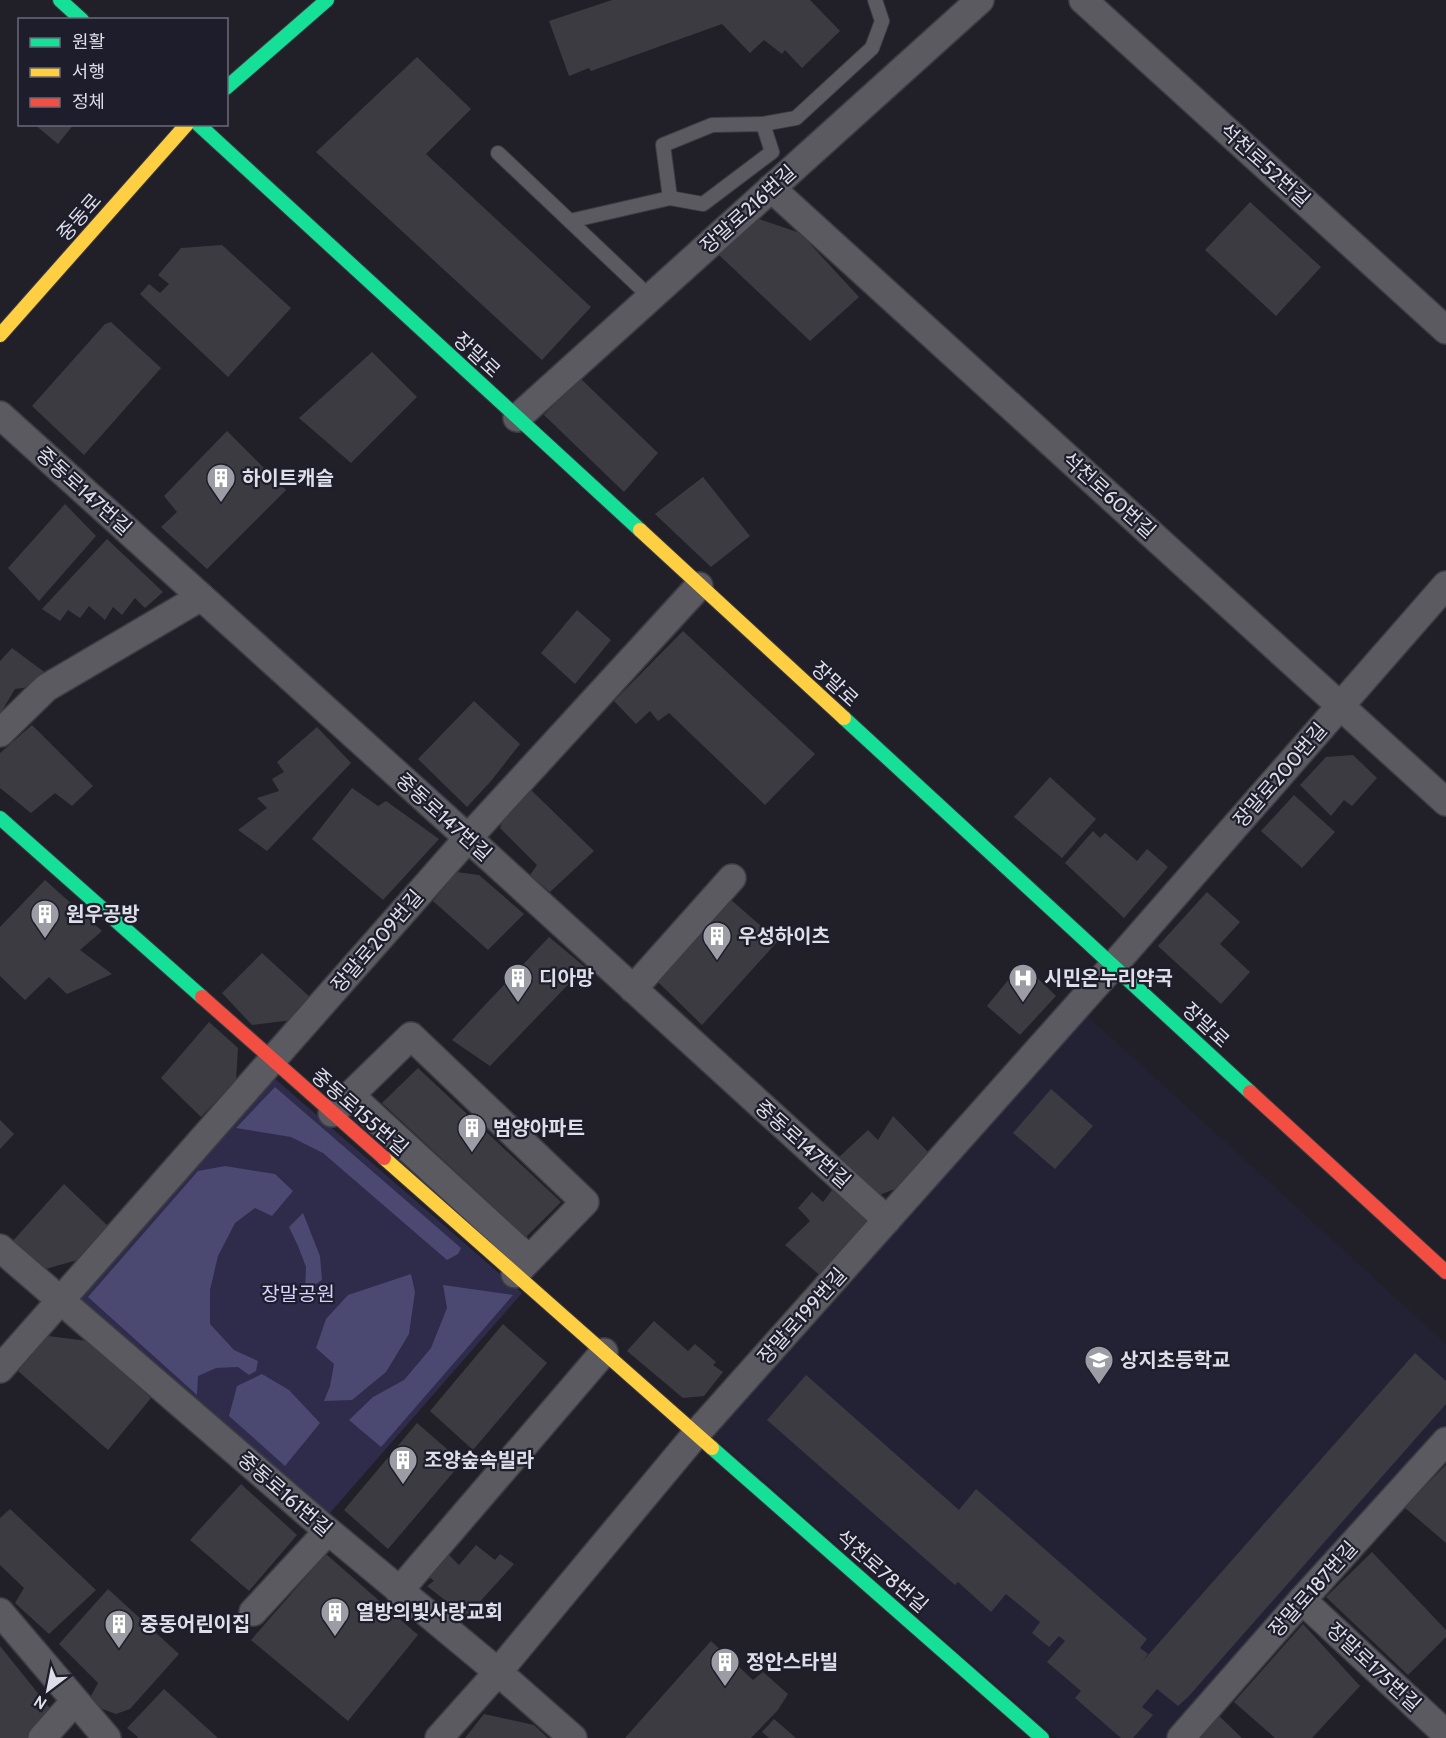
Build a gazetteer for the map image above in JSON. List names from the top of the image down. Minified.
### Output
{"streets":{"street":["석천로52번길","장말로216번길","중동로","장말로","중동로147번길","석천로60번길","장말로200번길","장말로209번길","중동로155번길","장말로199번길","중동로161번길","석천로78번길","장말로187번길","장말로175번길"]},"crossings":[["장말로216번길","장말로"],["장말로216번길","석천로60번길"],["장말로","장말로200번길"],["장말로","장말로209번길"],["장말로","장말로199번길"],["중동로147번길","장말로209번길"],["중동로147번길","장말로199번길"],["석천로60번길","장말로200번길"],["장말로200번길","장말로199번길"],["장말로209번길","중동로155번길"],["장말로209번길","중동로161번길"],["장말로199번길","중동로161번길"],["장말로199번길","석천로78번길"],["장말로187번길","장말로175번길"]],"parks":["장말공원"],"places":{"building":["하이트캐슬","원우공방","우성하이츠","디아망","범양아파트","조양숲속빌라","열방의빛사랑교회","중동어린이집","정안스타빌"],"hospital":["시민온누리약국"],"school or university":["상지초등학교"]},"legend":["원활","서행","정체"],"north":"bottom left"}
